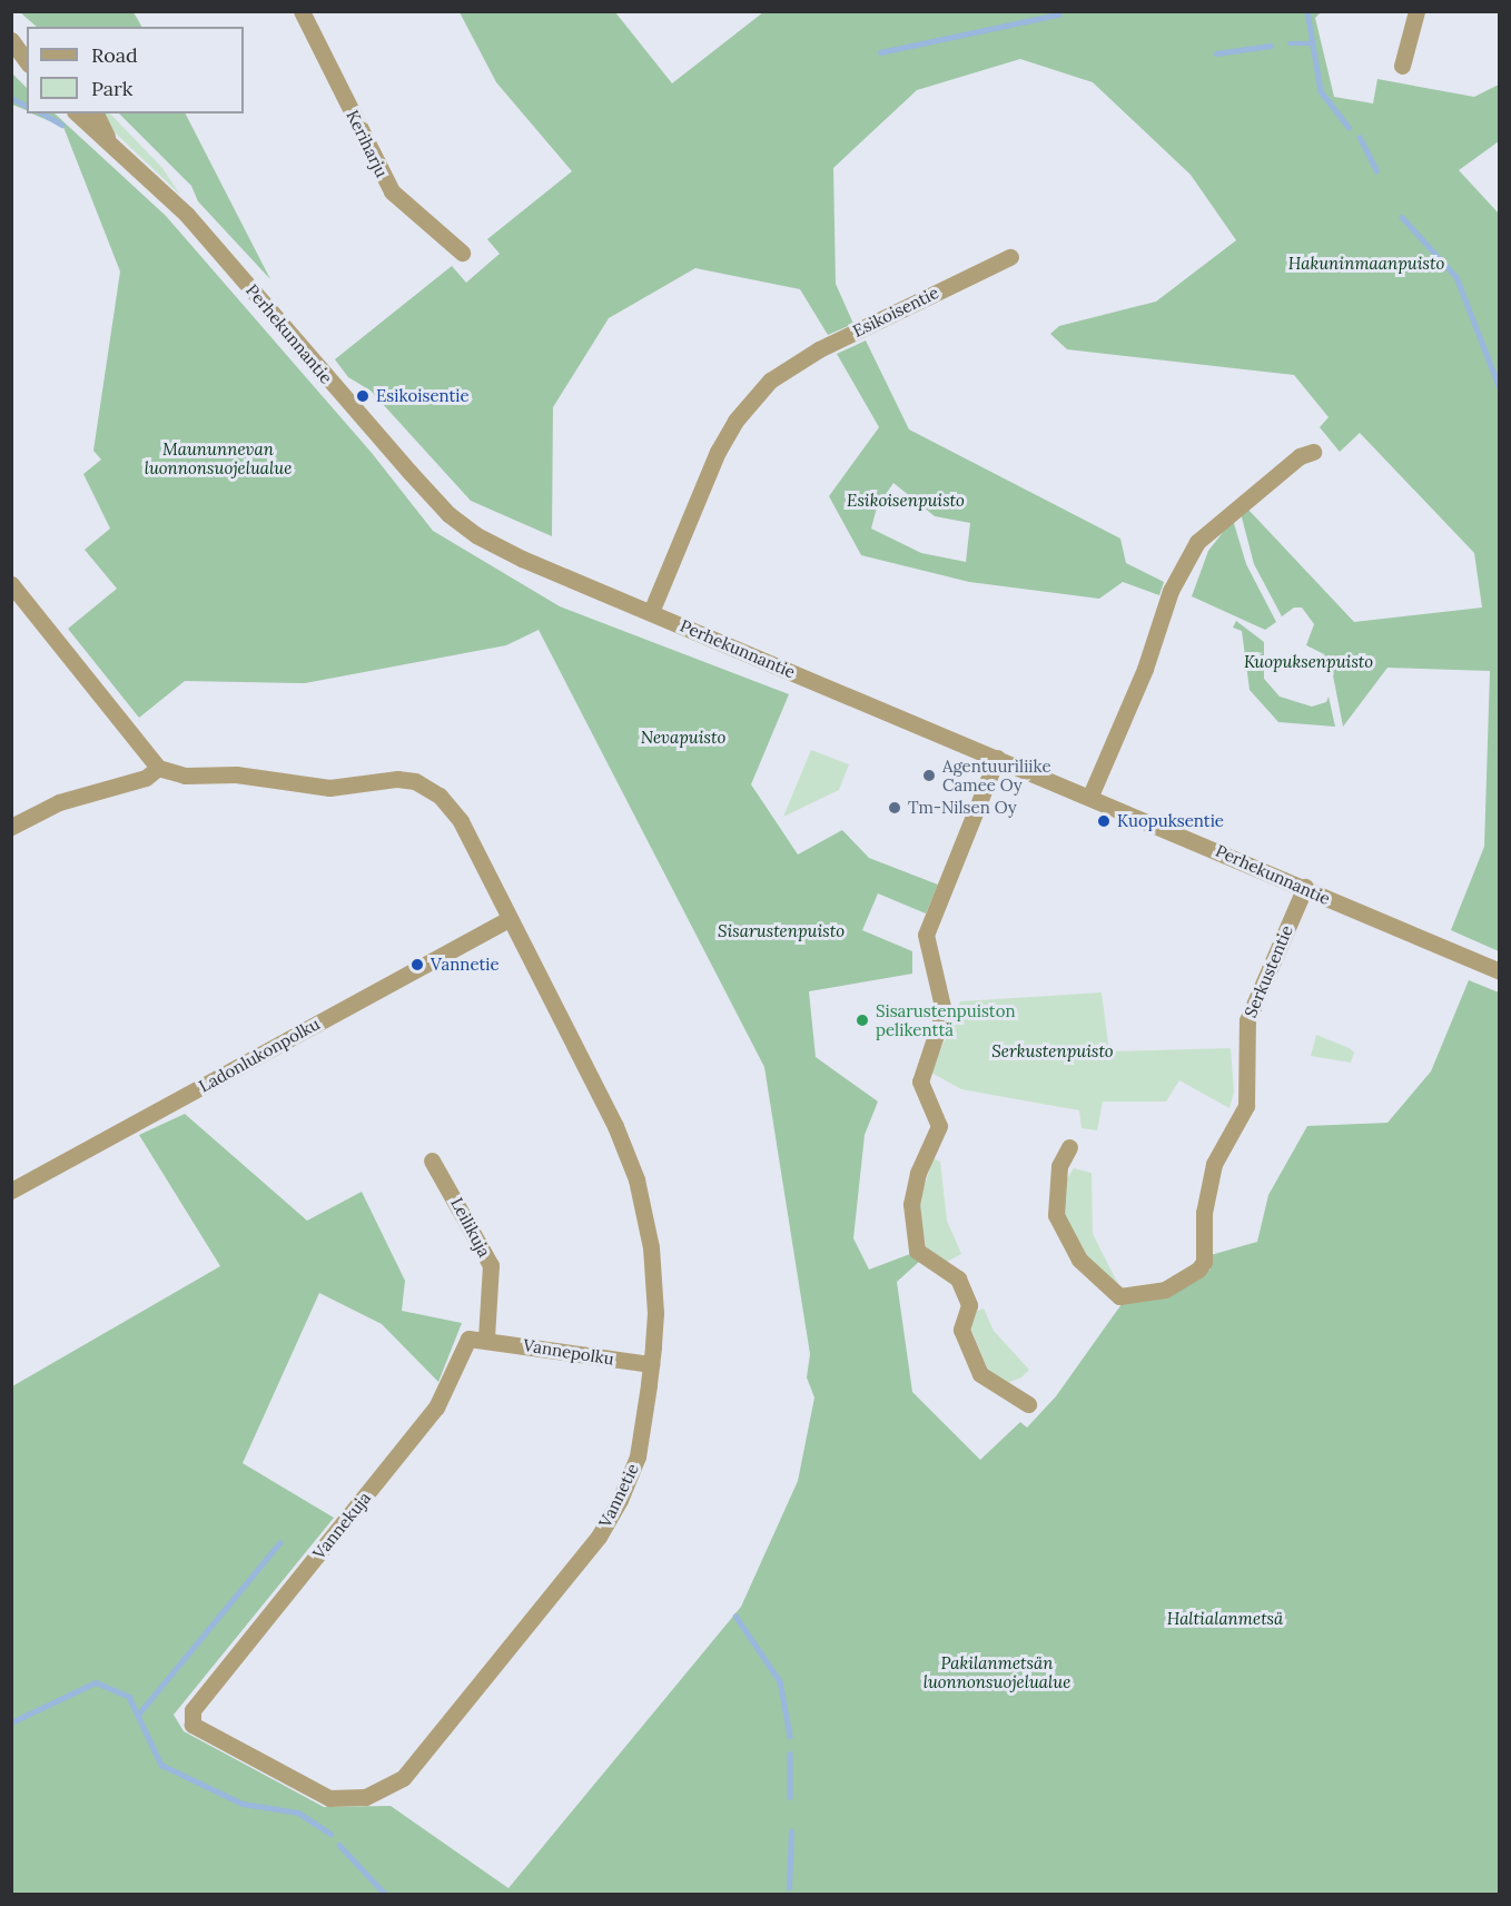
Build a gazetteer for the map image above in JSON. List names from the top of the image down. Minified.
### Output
{"streets":{"street":["Keriharju","Esikoisentie","Perhekunnantie","Serkustentie","Ladonlukonpolku","Leilikuja","Vannepolku","Vannetie","Vannekuja"]},"crossings":[["Esikoisentie","Perhekunnantie"],["Perhekunnantie","Serkustentie"],["Ladonlukonpolku","Vannetie"],["Leilikuja","Vannepolku"],["Leilikuja","Vannekuja"],["Vannepolku","Vannetie"],["Vannepolku","Vannekuja"],["Vannetie","Vannekuja"]],"parks":["Hakuninmaanpuisto","Maununnevan luonnonsuojelualue","Esikoisenpuisto","Kuopuksenpuisto","Nevapuisto","Sisarustenpuisto","Serkustenpuisto","Haltialanmetsä","Pakilanmetsän luonnonsuojelualue"],"places":["Esikoisentie","Agentuuriliike Camee Oy","Tm-Nilsen Oy","Kuopuksentie","Vannetie","Sisarustenpuiston pelikenttä"],"legend":["Road","Park"]}
